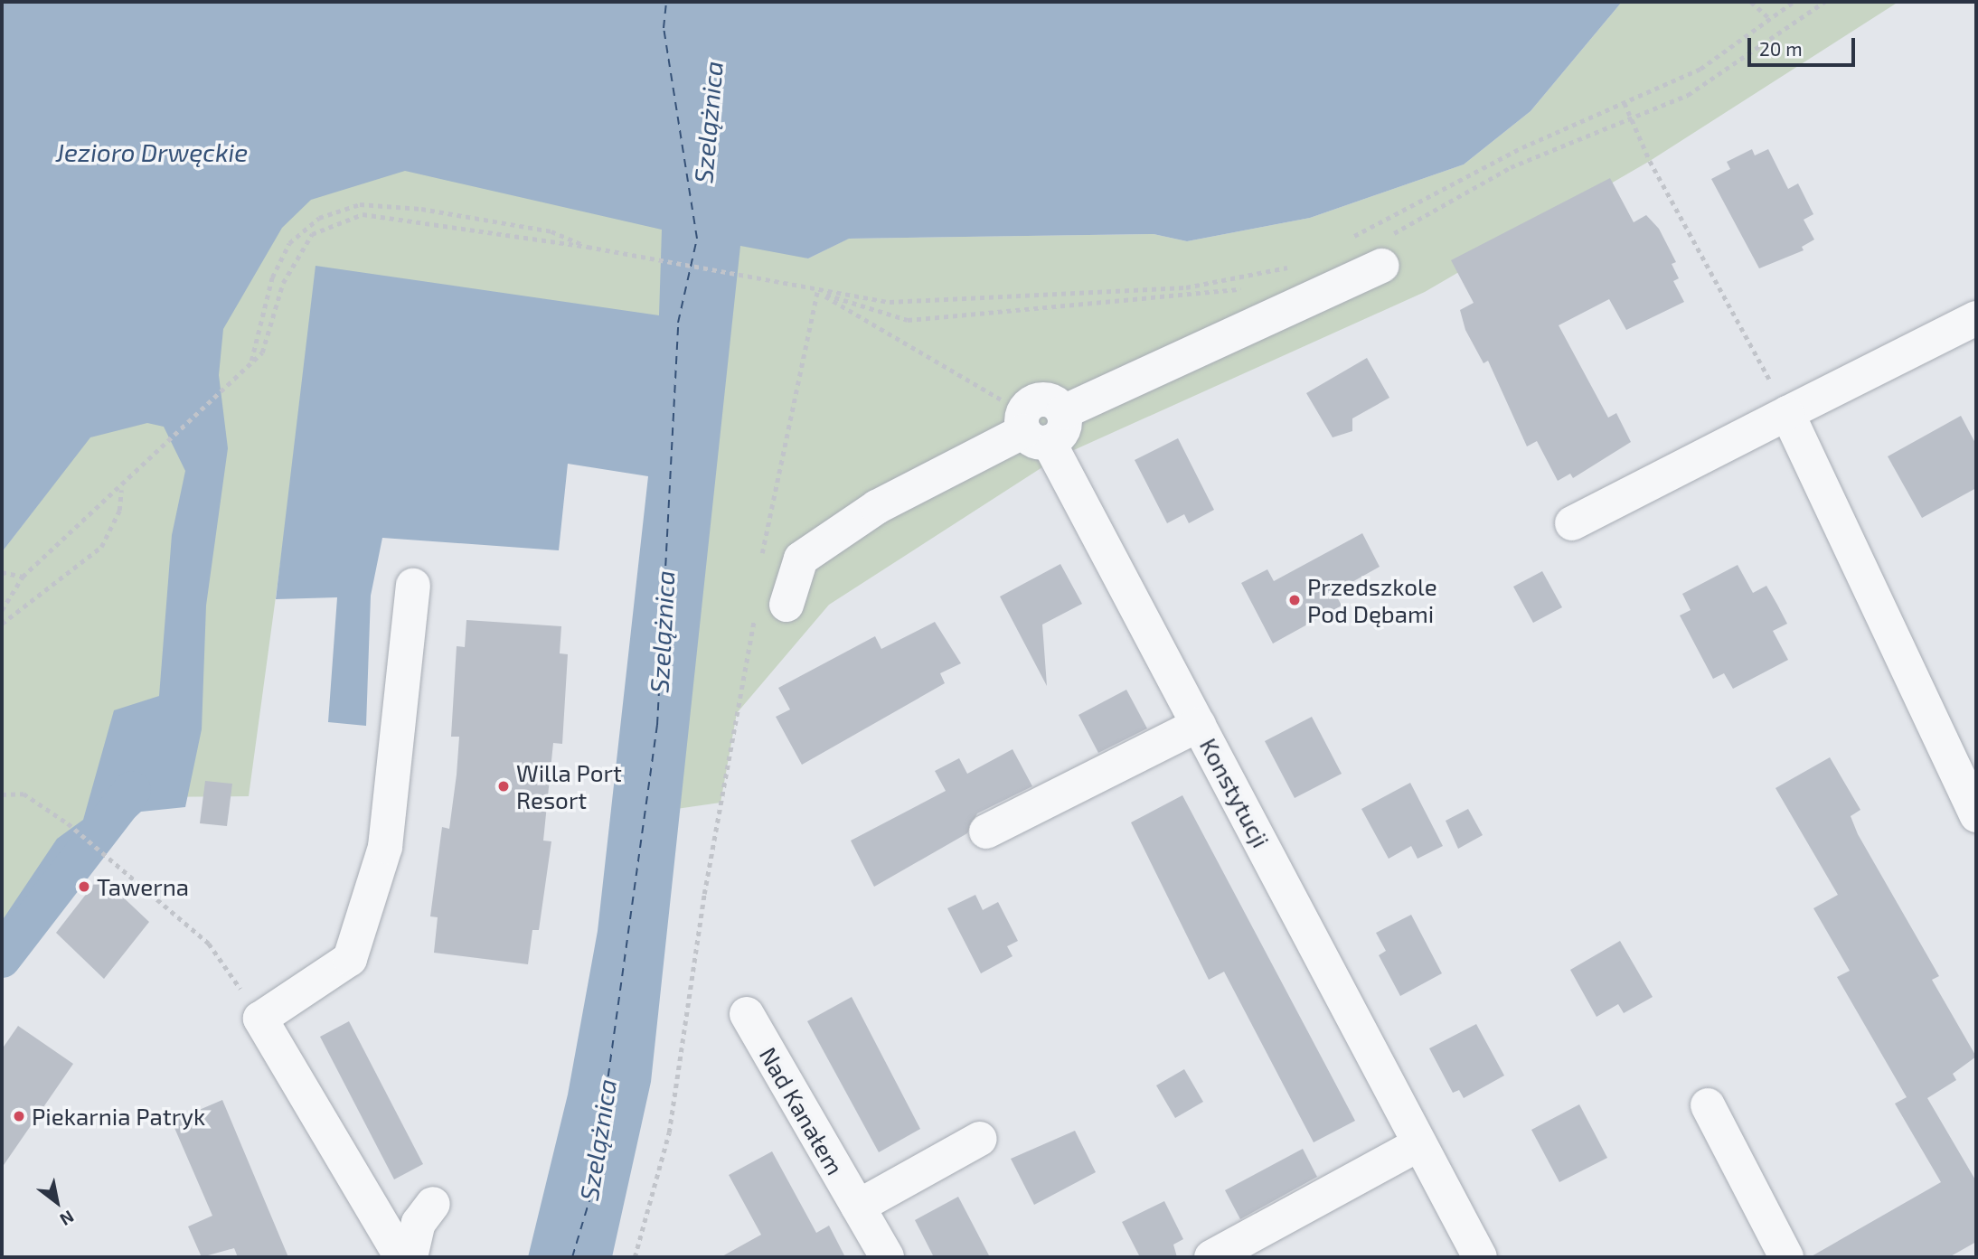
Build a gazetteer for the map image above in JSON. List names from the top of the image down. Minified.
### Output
{"streets":{"street":["Konstytucji","Nad Kanałem"]},"water":["Szelążnica","Jezioro Drwęckie"],"places":["Przedszkole Pod Dębami","Willa Port Resort","Tawerna","Piekarnia Patryk"],"scale_bar":"20 m","north":"bottom right"}
